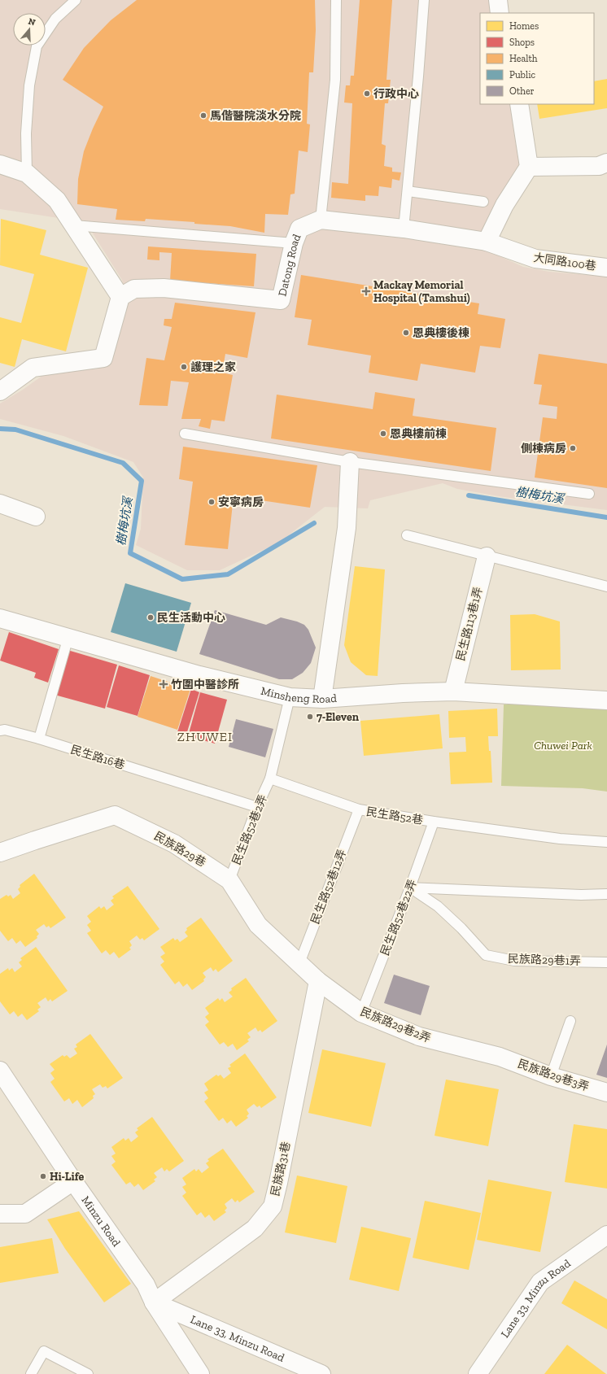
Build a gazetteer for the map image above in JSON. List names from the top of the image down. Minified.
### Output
{"streets":{"street":["大同路100巷","Datong Road","民生路113巷1弄","Minsheng Road","民族路29巷","民族路29巷2弄","民族路29巷3弄","民族路31巷","Minzu Road","Lane 33, Minzu Road"],"lane":["民生路16巷","民生路52巷","民生路52巷2弄","民生路52巷12弄","民生路52巷22弄","民族路29巷1弄"]},"crossings":[["大同路100巷","Datong Road"],["民生路113巷1弄","Minsheng Road"],["民生路16巷","民生路52巷2弄"],["民生路52巷","民生路52巷2弄"],["民生路52巷","民生路52巷12弄"],["民生路52巷","民生路52巷22弄"],["民生路52巷2弄","民族路29巷"],["民族路29巷","民生路52巷12弄"],["民族路29巷","民族路29巷2弄"],["民族路29巷","民族路31巷"],["民生路52巷22弄","民族路29巷1弄"],["民生路52巷22弄","民族路29巷2弄"],["民族路29巷2弄","民族路29巷3弄"],["民族路29巷2弄","民族路31巷"],["民族路31巷","Minzu Road"],["民族路31巷","Lane 33, Minzu Road"],["Minzu Road","Lane 33, Minzu Road"]],"districts":["ZHUWEI"],"water":["樹梅坑溪"],"parks":["Chuwei Park"],"places":{"other":["行政中心","馬偕醫院淡水分院","恩典樓後棟","護理之家","恩典樓前棟","側棟病房","安寧病房","民生活動中心","7-Eleven","Hi-Life"],"health":["Mackay Memorial Hospital (Tamshui)","竹圍中醫診所"]},"legend":["Homes","Shops","Health","Public","Other"],"north":"top"}
